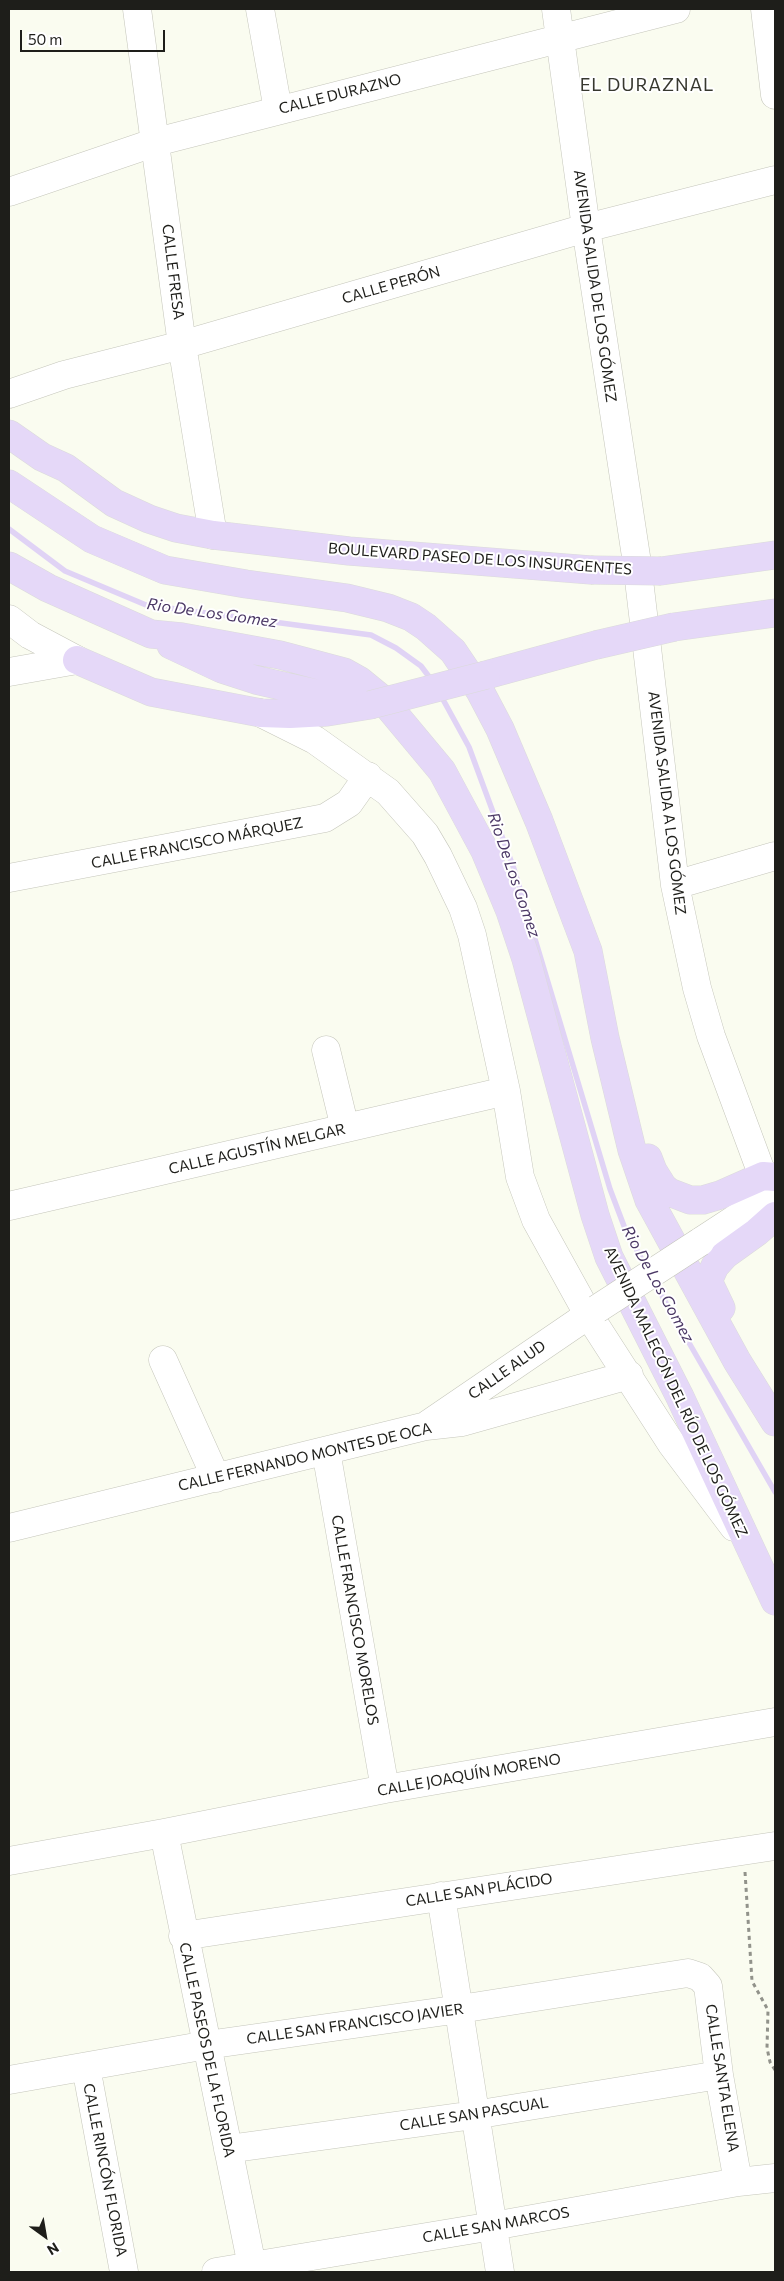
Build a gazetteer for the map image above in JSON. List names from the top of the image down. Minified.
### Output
{"streets":{"main road":["BOULEVARD PASEO DE LOS INSURGENTES","AVENIDA MALECÓN DEL RÍO DE LOS GÓMEZ"],"street":["CALLE DURAZNO","CALLE FRESA","CALLE PERÓN","AVENIDA SALIDA DE LOS GÓMEZ","AVENIDA SALIDA A LOS GÓMEZ","CALLE FRANCISCO MÁRQUEZ","CALLE AGUSTÍN MELGAR","CALLE ALUD","CALLE FERNANDO MONTES DE OCA","CALLE FRANCISCO MORELOS","CALLE JOAQUÍN MORENO","CALLE SAN PLÁCIDO","CALLE SAN FRANCISCO JAVIER","CALLE PASEOS DE LA FLORIDA","CALLE SANTA ELENA","CALLE SAN PASCUAL","CALLE RINCÓN FLORIDA","CALLE SAN MARCOS"]},"crossings":[["CALLE DURAZNO","CALLE FRESA"],["CALLE DURAZNO","AVENIDA SALIDA DE LOS GÓMEZ"],["CALLE FRESA","CALLE PERÓN"],["CALLE FRESA","BOULEVARD PASEO DE LOS INSURGENTES"],["CALLE PERÓN","AVENIDA SALIDA DE LOS GÓMEZ"],["AVENIDA SALIDA DE LOS GÓMEZ","BOULEVARD PASEO DE LOS INSURGENTES"],["AVENIDA SALIDA DE LOS GÓMEZ","AVENIDA SALIDA A LOS GÓMEZ"],["BOULEVARD PASEO DE LOS INSURGENTES","AVENIDA SALIDA A LOS GÓMEZ"],["AVENIDA SALIDA A LOS GÓMEZ","CALLE ALUD"],["CALLE FRANCISCO MÁRQUEZ","AVENIDA MALECÓN DEL RÍO DE LOS GÓMEZ"],["CALLE AGUSTÍN MELGAR","AVENIDA MALECÓN DEL RÍO DE LOS GÓMEZ"],["CALLE ALUD","AVENIDA MALECÓN DEL RÍO DE LOS GÓMEZ"],["CALLE ALUD","CALLE FERNANDO MONTES DE OCA"],["AVENIDA MALECÓN DEL RÍO DE LOS GÓMEZ","CALLE FERNANDO MONTES DE OCA"],["CALLE FERNANDO MONTES DE OCA","CALLE FRANCISCO MORELOS"],["CALLE FRANCISCO MORELOS","CALLE JOAQUÍN MORENO"],["CALLE JOAQUÍN MORENO","CALLE PASEOS DE LA FLORIDA"],["CALLE SAN PLÁCIDO","CALLE PASEOS DE LA FLORIDA"],["CALLE SAN FRANCISCO JAVIER","CALLE PASEOS DE LA FLORIDA"],["CALLE SAN FRANCISCO JAVIER","CALLE SANTA ELENA"],["CALLE SAN FRANCISCO JAVIER","CALLE RINCÓN FLORIDA"],["CALLE PASEOS DE LA FLORIDA","CALLE SAN PASCUAL"],["CALLE PASEOS DE LA FLORIDA","CALLE SAN MARCOS"],["CALLE SANTA ELENA","CALLE SAN PASCUAL"],["CALLE SANTA ELENA","CALLE SAN MARCOS"]],"districts":["EL DURAZNAL"],"water":["Rio De Los Gomez"],"scale_bar":"50 m","north":"bottom right"}
